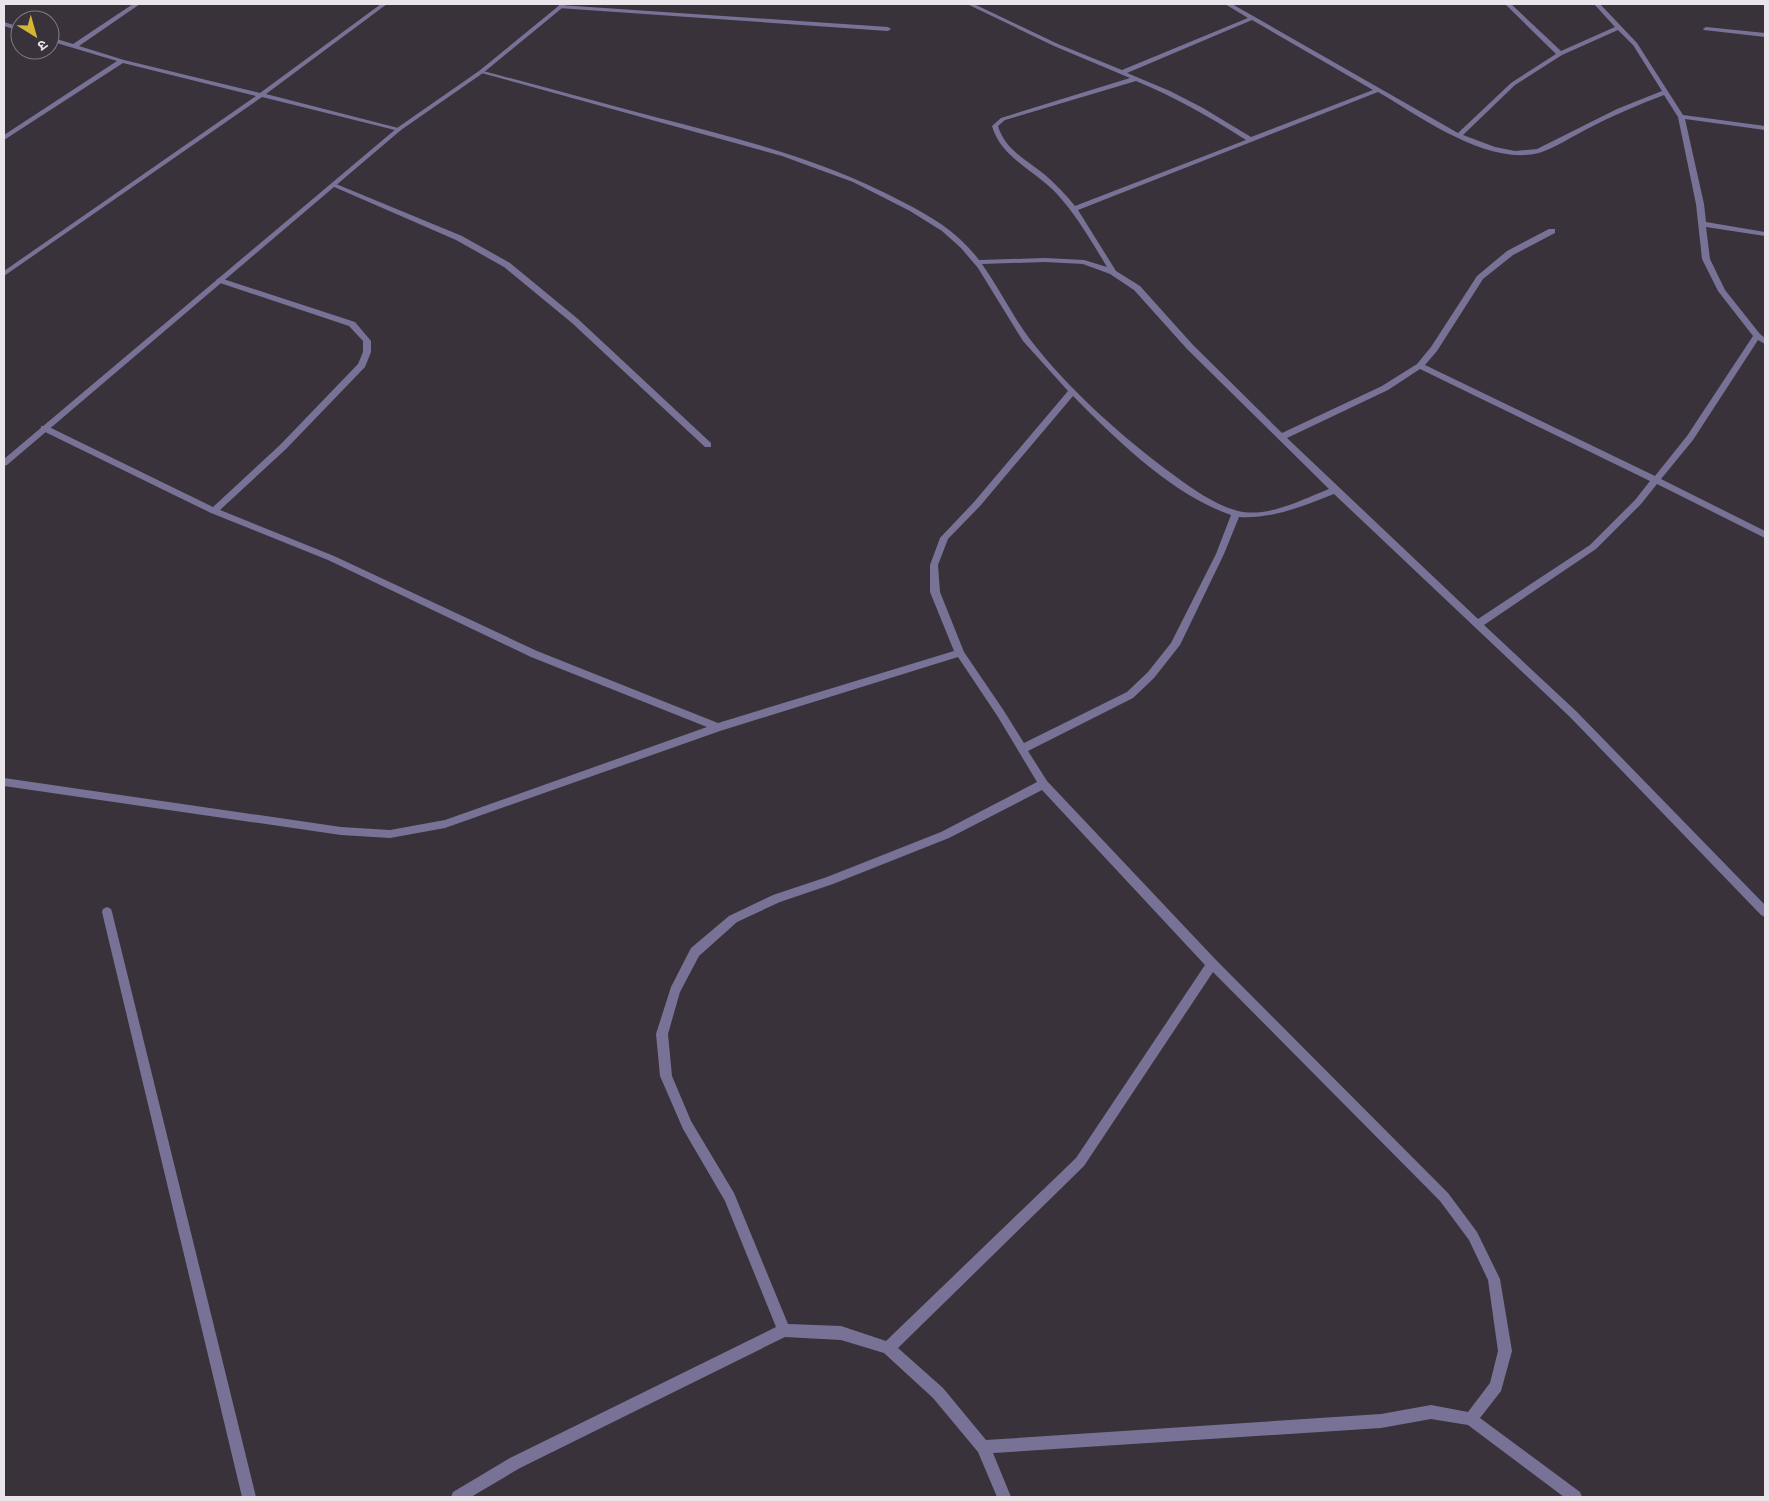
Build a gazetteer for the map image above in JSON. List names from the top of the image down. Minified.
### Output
{"north":"bottom right"}
